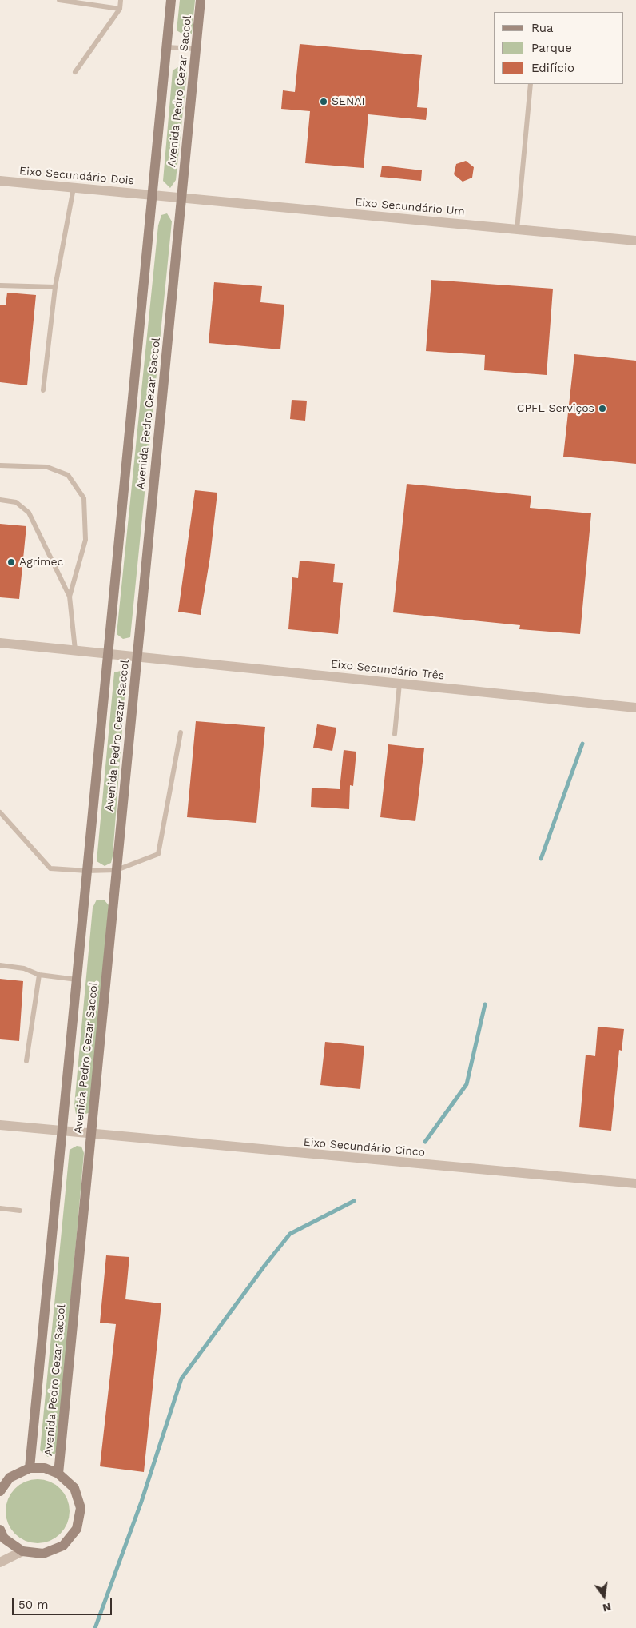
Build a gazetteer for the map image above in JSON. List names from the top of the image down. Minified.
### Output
{"streets":{"street":["Avenida Pedro Cezar Saccol","Eixo Secundário Dois","Eixo Secundário Um","Eixo Secundário Três","Eixo Secundário Cinco"]},"crossings":[["Avenida Pedro Cezar Saccol","Eixo Secundário Dois"],["Avenida Pedro Cezar Saccol","Eixo Secundário Um"],["Avenida Pedro Cezar Saccol","Eixo Secundário Três"],["Avenida Pedro Cezar Saccol","Eixo Secundário Cinco"],["Eixo Secundário Dois","Eixo Secundário Um"]],"places":["SENAI","CPFL Serviços","Agrimec"],"legend":["Rua","Parque","Edifício"],"scale_bar":"50 m","north":"bottom"}
